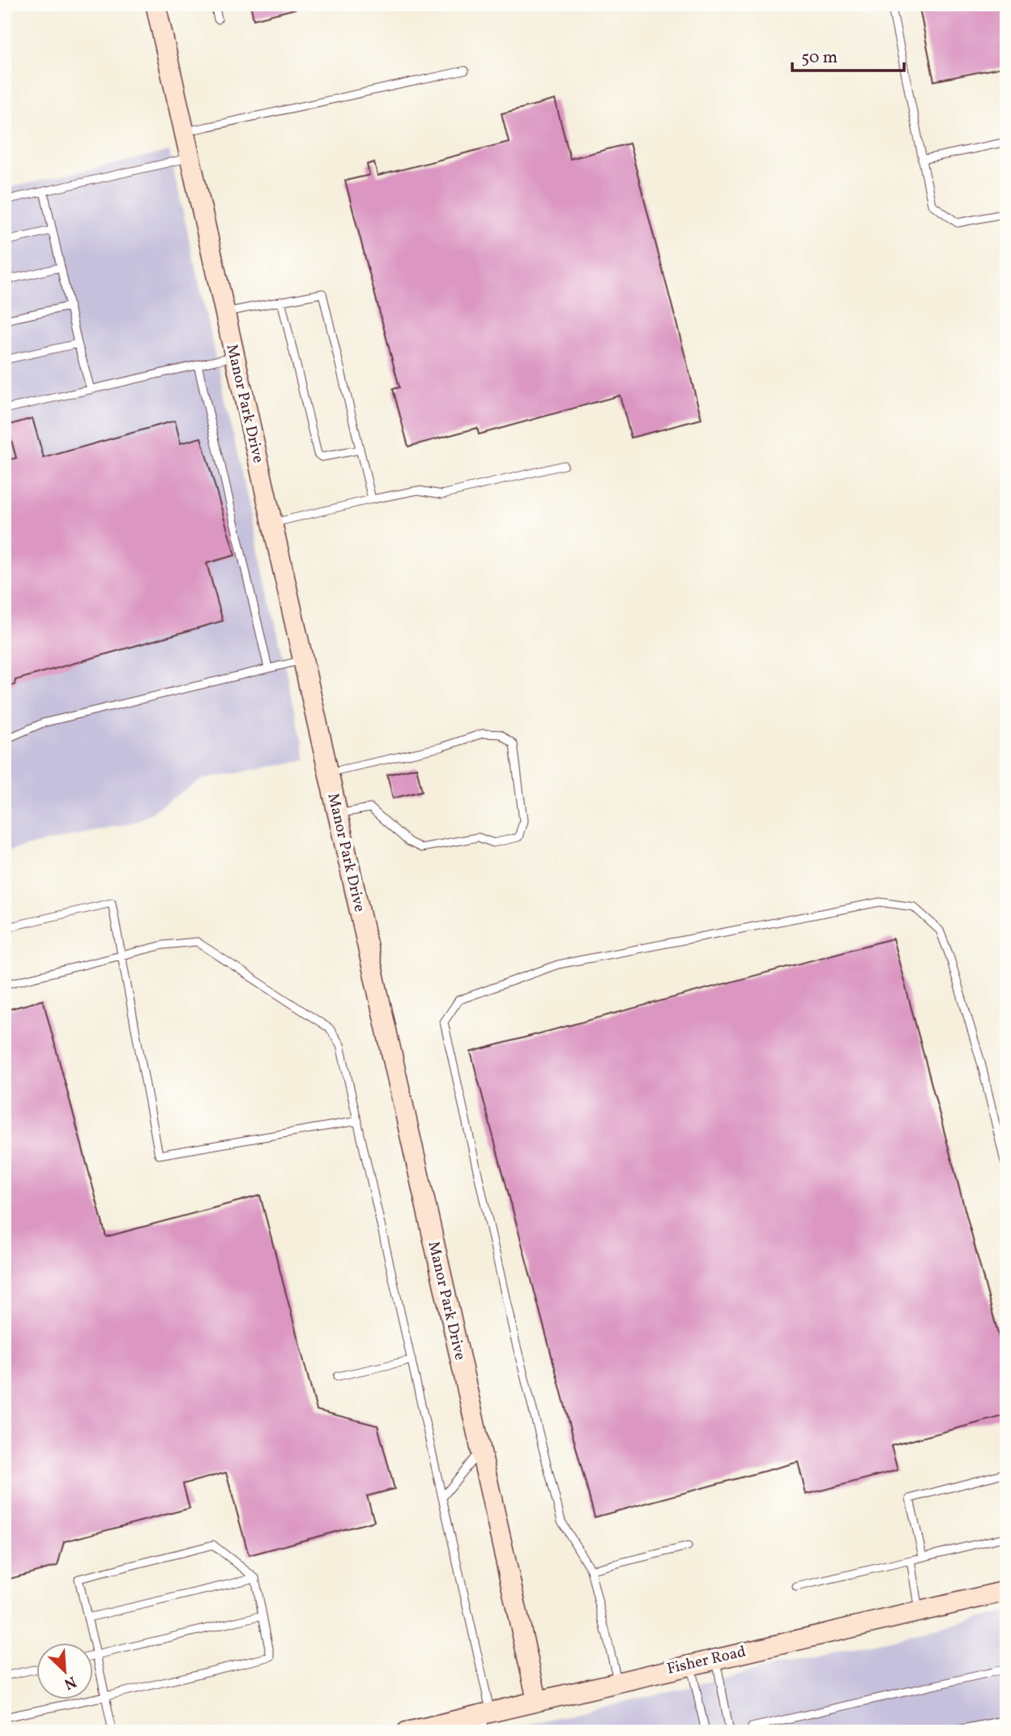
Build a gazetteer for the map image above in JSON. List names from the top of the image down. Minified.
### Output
{"streets":{"street":["Manor Park Drive","Fisher Road"]},"crossings":[["Manor Park Drive","Fisher Road"]],"scale_bar":"50 m","north":"bottom right"}
